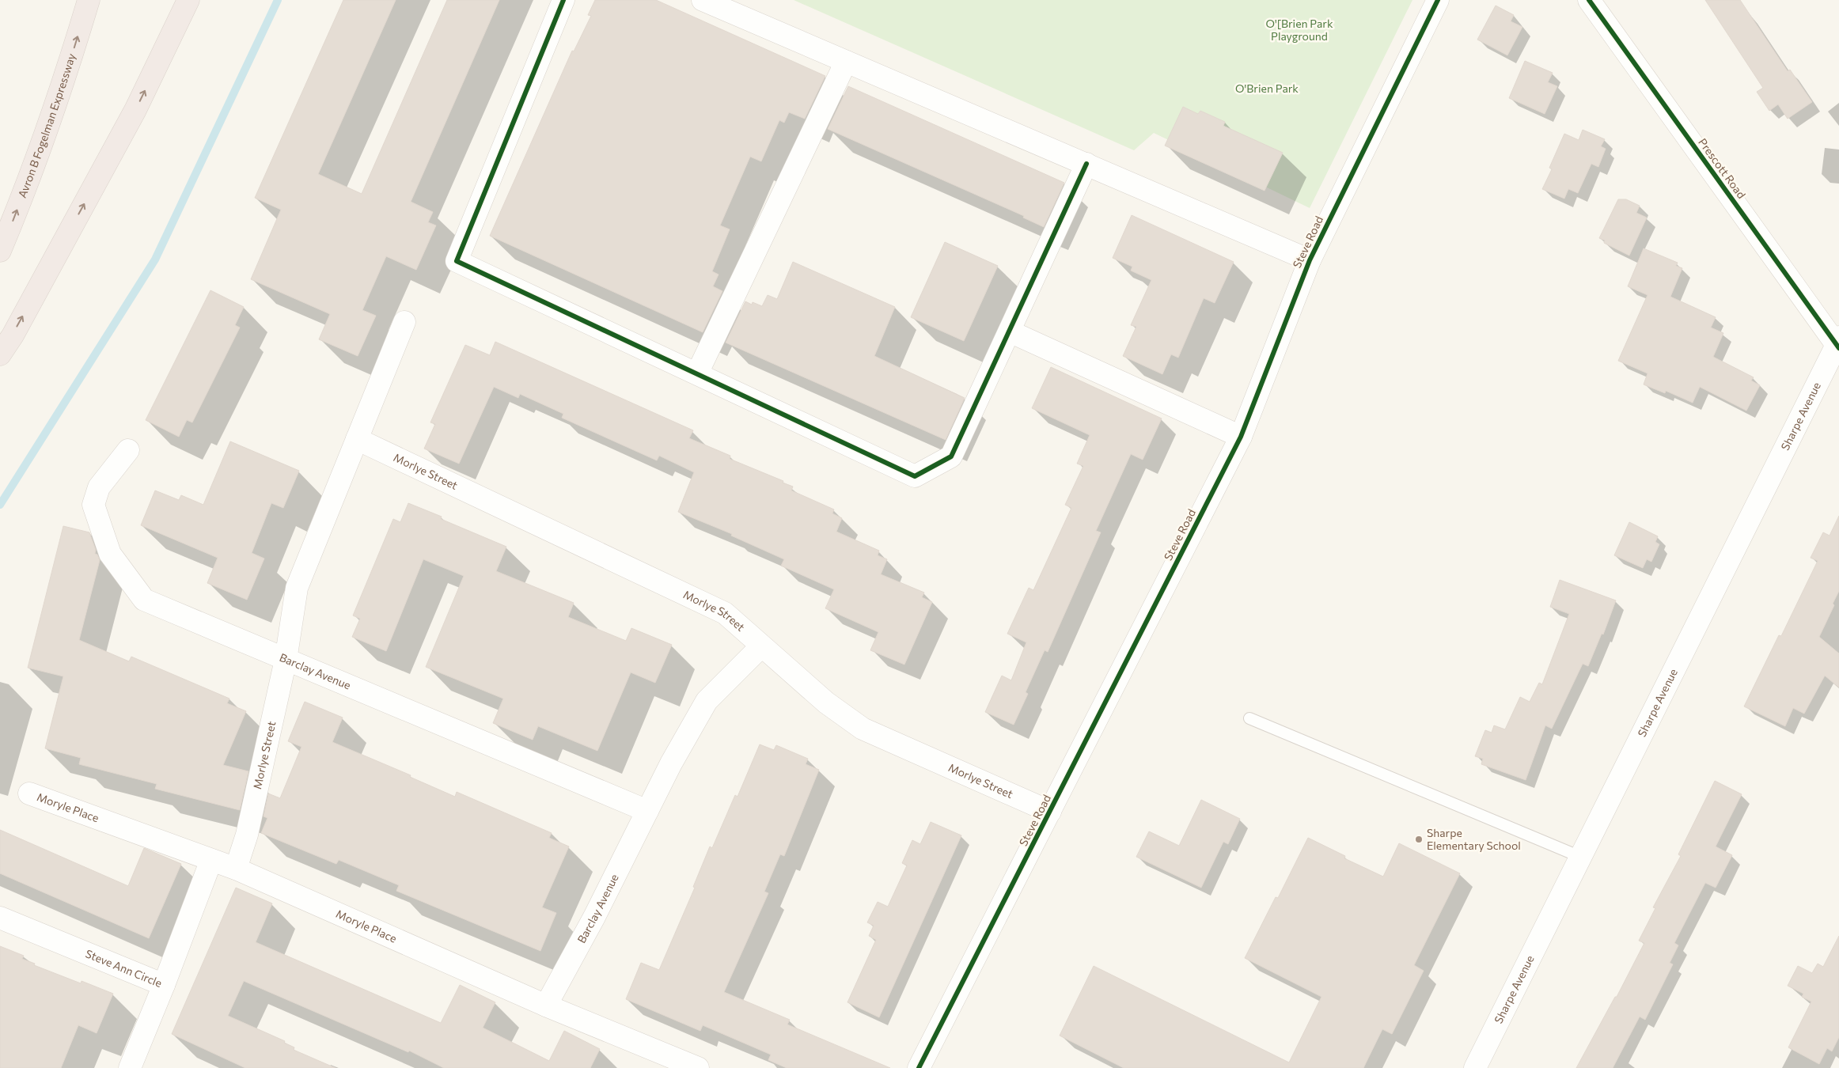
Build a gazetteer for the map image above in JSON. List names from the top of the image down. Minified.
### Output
{"streets":{"highway":["Avron B Fogelman Expressway"],"street":["Prescott Road","Steve Road","Sharpe Avenue","Morlye Street","Barclay Avenue","Moryle Place","Steve Ann Circle"]},"crossings":[["Prescott Road","Sharpe Avenue"],["Steve Road","Morlye Street"],["Morlye Street","Barclay Avenue"],["Morlye Street","Moryle Place"],["Barclay Avenue","Moryle Place"]],"parks":["O'[Brien Park Playground","O'Brien Park"],"places":["Sharpe Elementary School"]}
